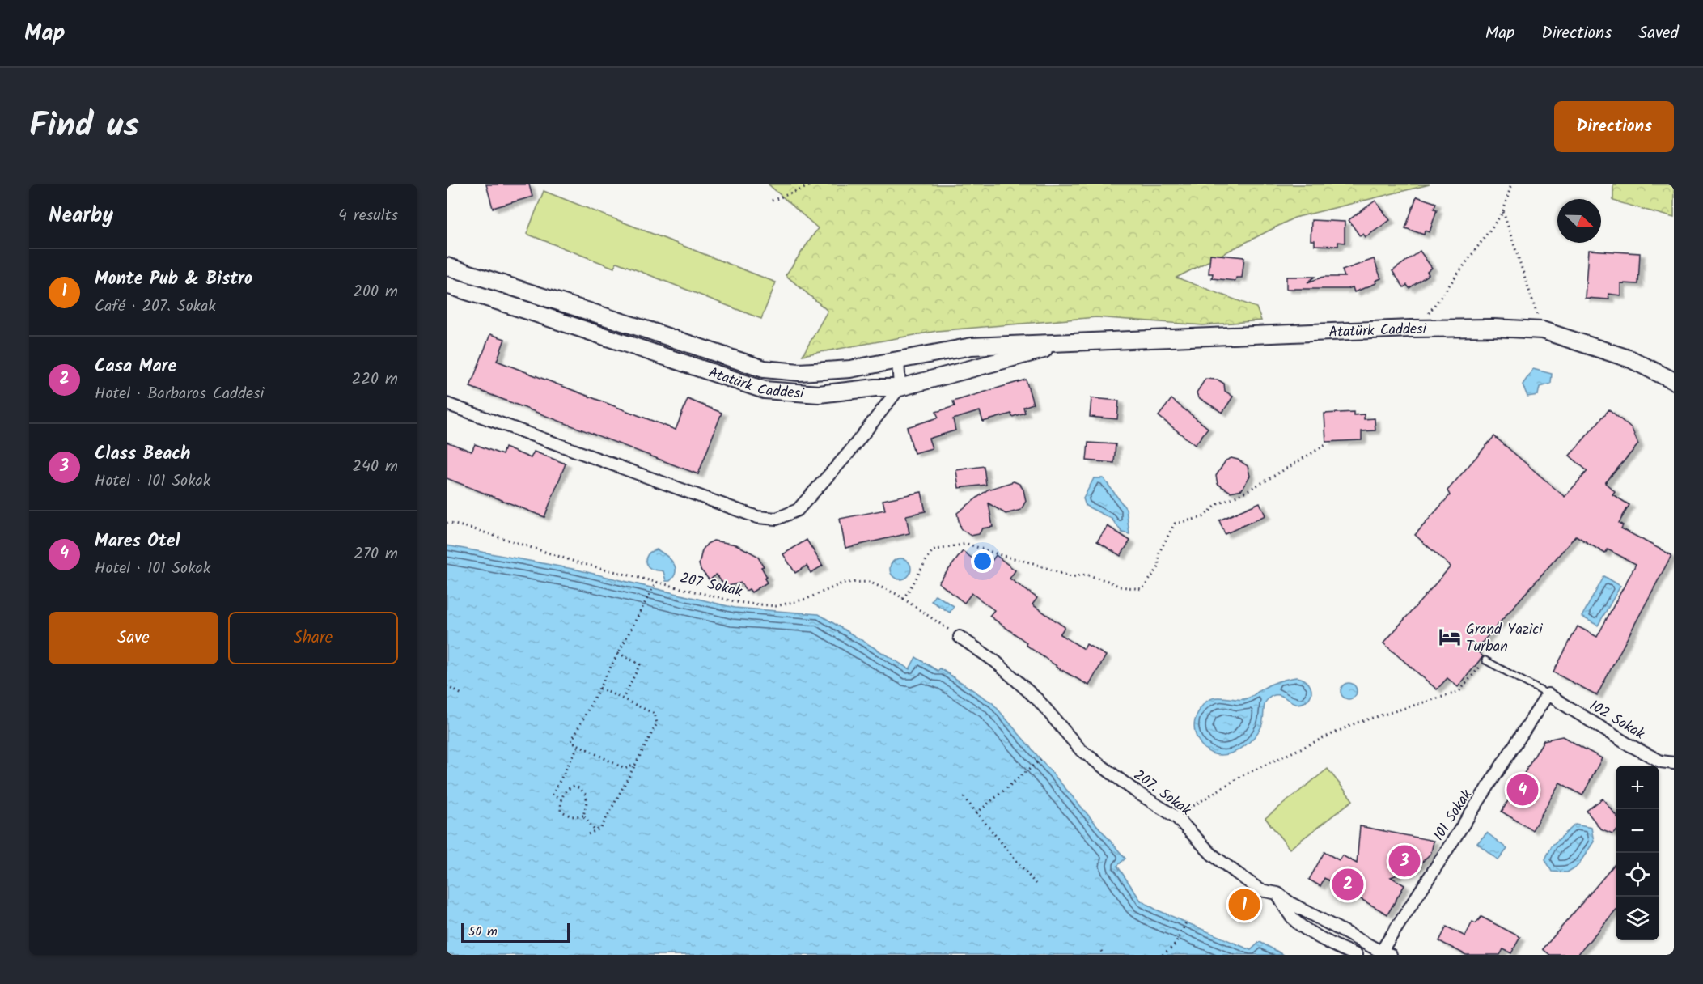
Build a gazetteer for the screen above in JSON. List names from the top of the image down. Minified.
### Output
{"streets":{"street":["Atatürk Caddesi","102 Sokak","207. Sokak","101 Sokak"],"path":["207 Sokak"]},"crossings":[["207 Sokak","207. Sokak"],["102 Sokak","101 Sokak"],["207. Sokak","101 Sokak"]],"places":{"hotel":["Grand Yazici Turban"]},"scale_bar":"50 m","north":"bottom right","page":{"header":"Map","nav":["Map","Directions","Saved"],"title":"Find us","buttons":["Directions",["Save","Share"]],"heading":["Nearby","4 results"],"list":[{"mark":"1","name":"Monte Pub & Bistro","note":"Café · 207. Sokak","value":"200 m"},{"mark":"2","name":"Casa Mare","note":"Hotel · Barbaros Caddesi","value":"220 m"},{"mark":"3","name":"Class Beach","note":"Hotel · 101 Sokak","value":"240 m"},{"mark":"4","name":"Mares Otel","note":"Hotel · 101 Sokak","value":"270 m"}],"map_buttons":["+","−"],"pins":["4","3","2","1"],"scale":"50 m"}}
